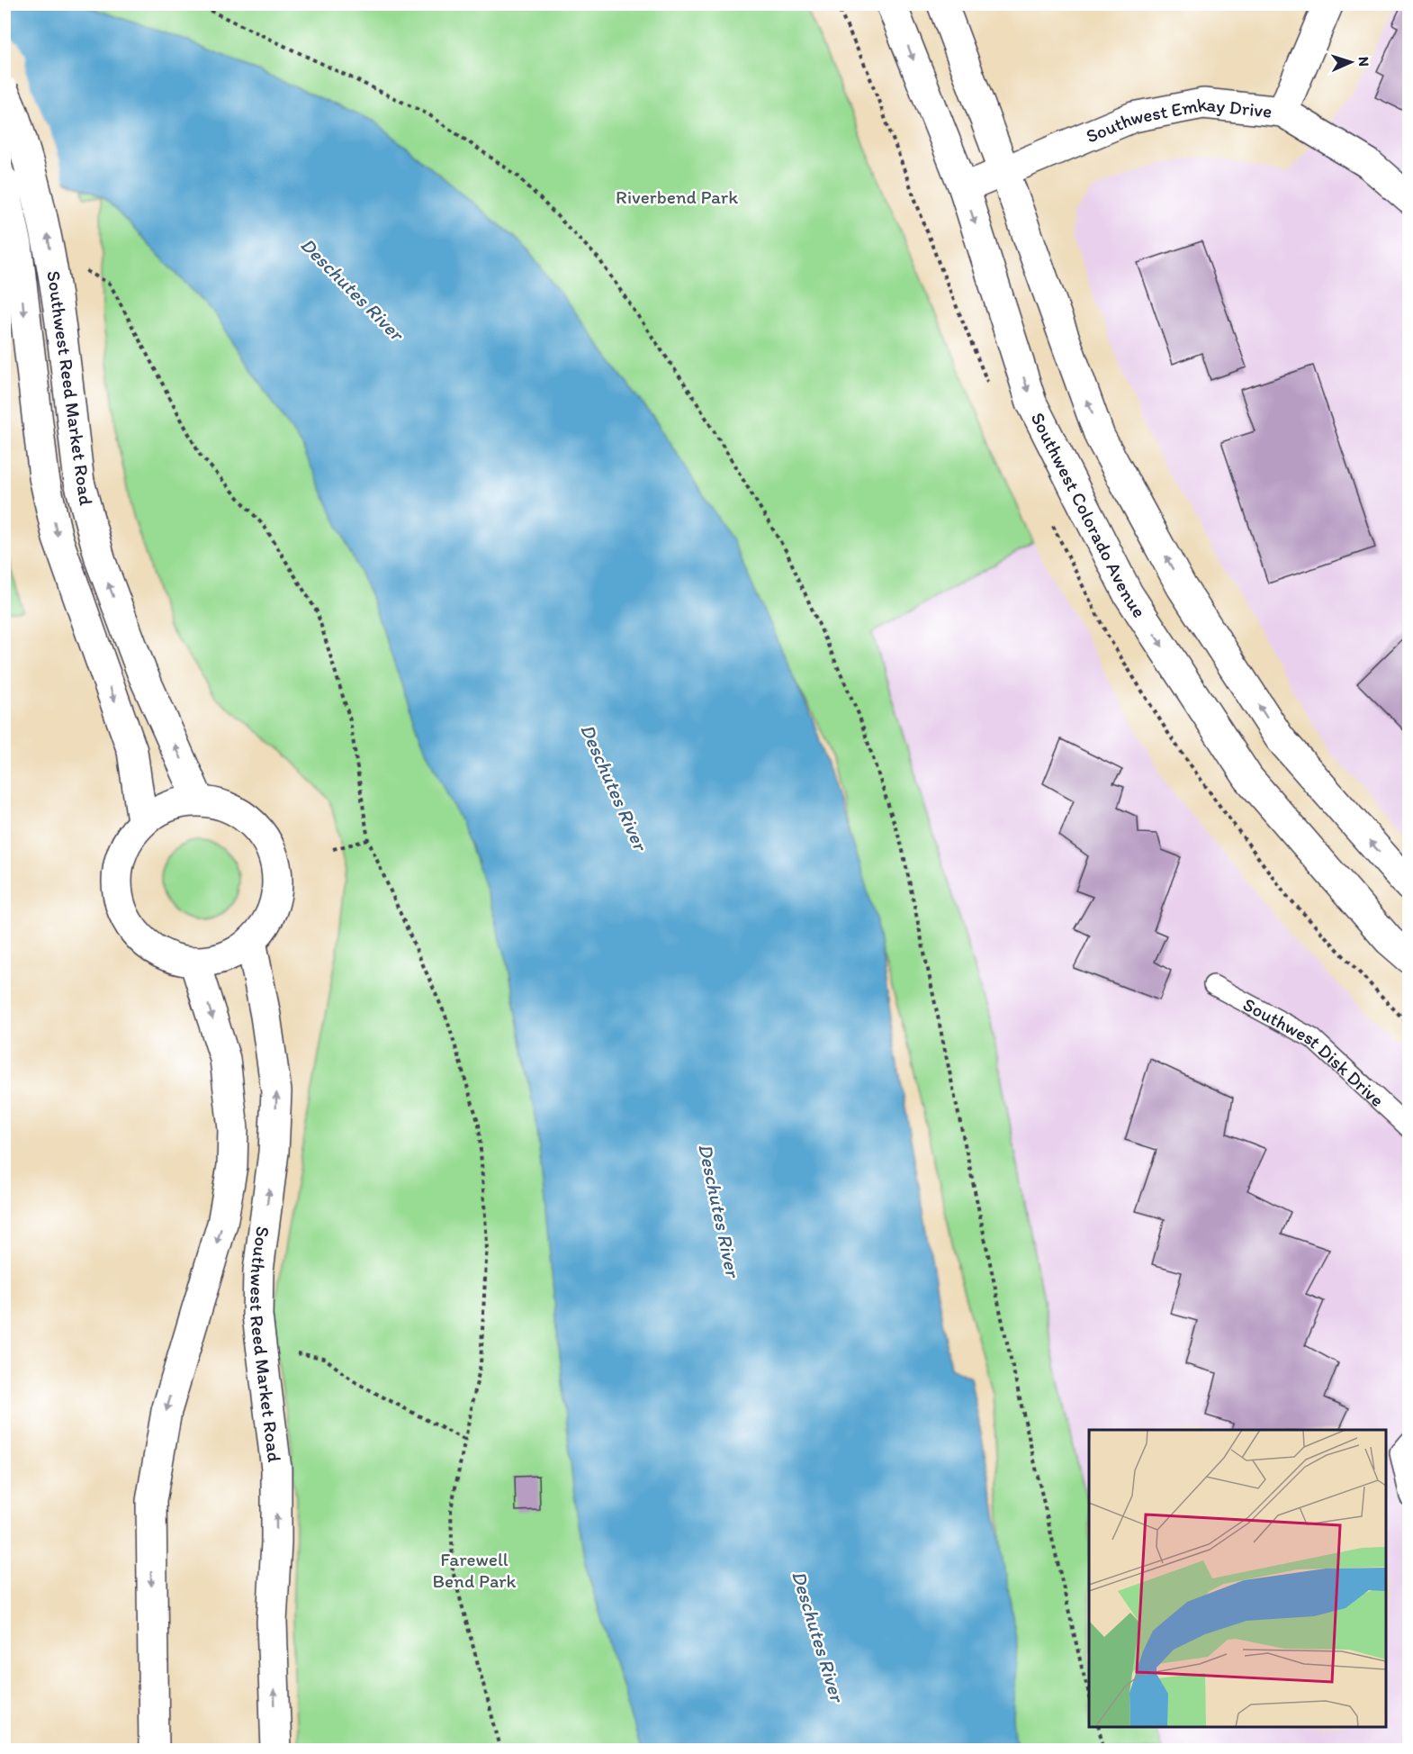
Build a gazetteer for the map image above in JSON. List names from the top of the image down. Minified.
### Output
{"streets":{"main road":["Southwest Emkay Drive","Southwest Reed Market Road","Southwest Colorado Avenue"],"lane":["Southwest Disk Drive"]},"crossings":[["Southwest Emkay Drive","Southwest Colorado Avenue"]],"water":["Deschutes River"],"parks":["Riverbend Park","Farewell Bend Park"],"north":"right"}
